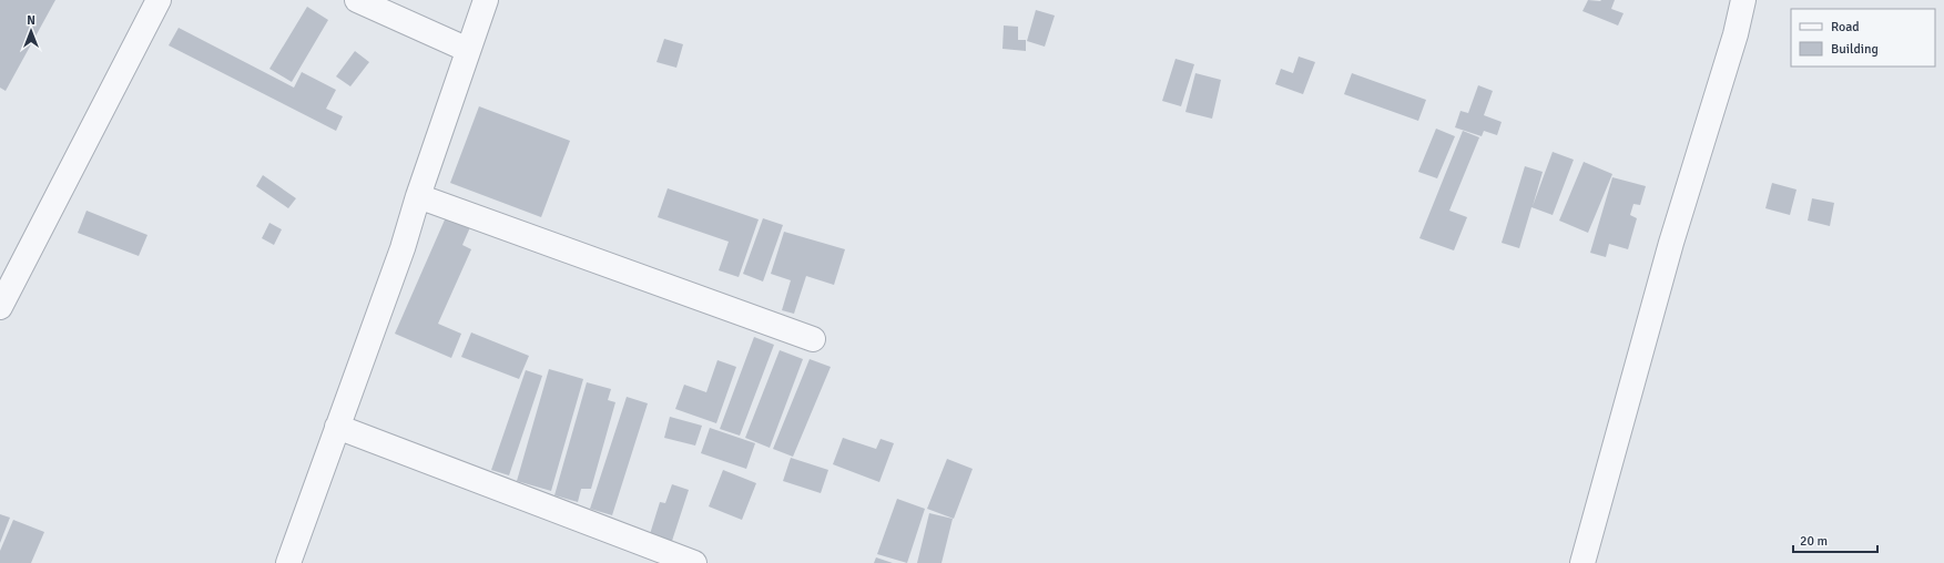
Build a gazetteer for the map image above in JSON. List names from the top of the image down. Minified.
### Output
{"legend":["Road","Building"],"scale_bar":"20 m","north":"top"}
